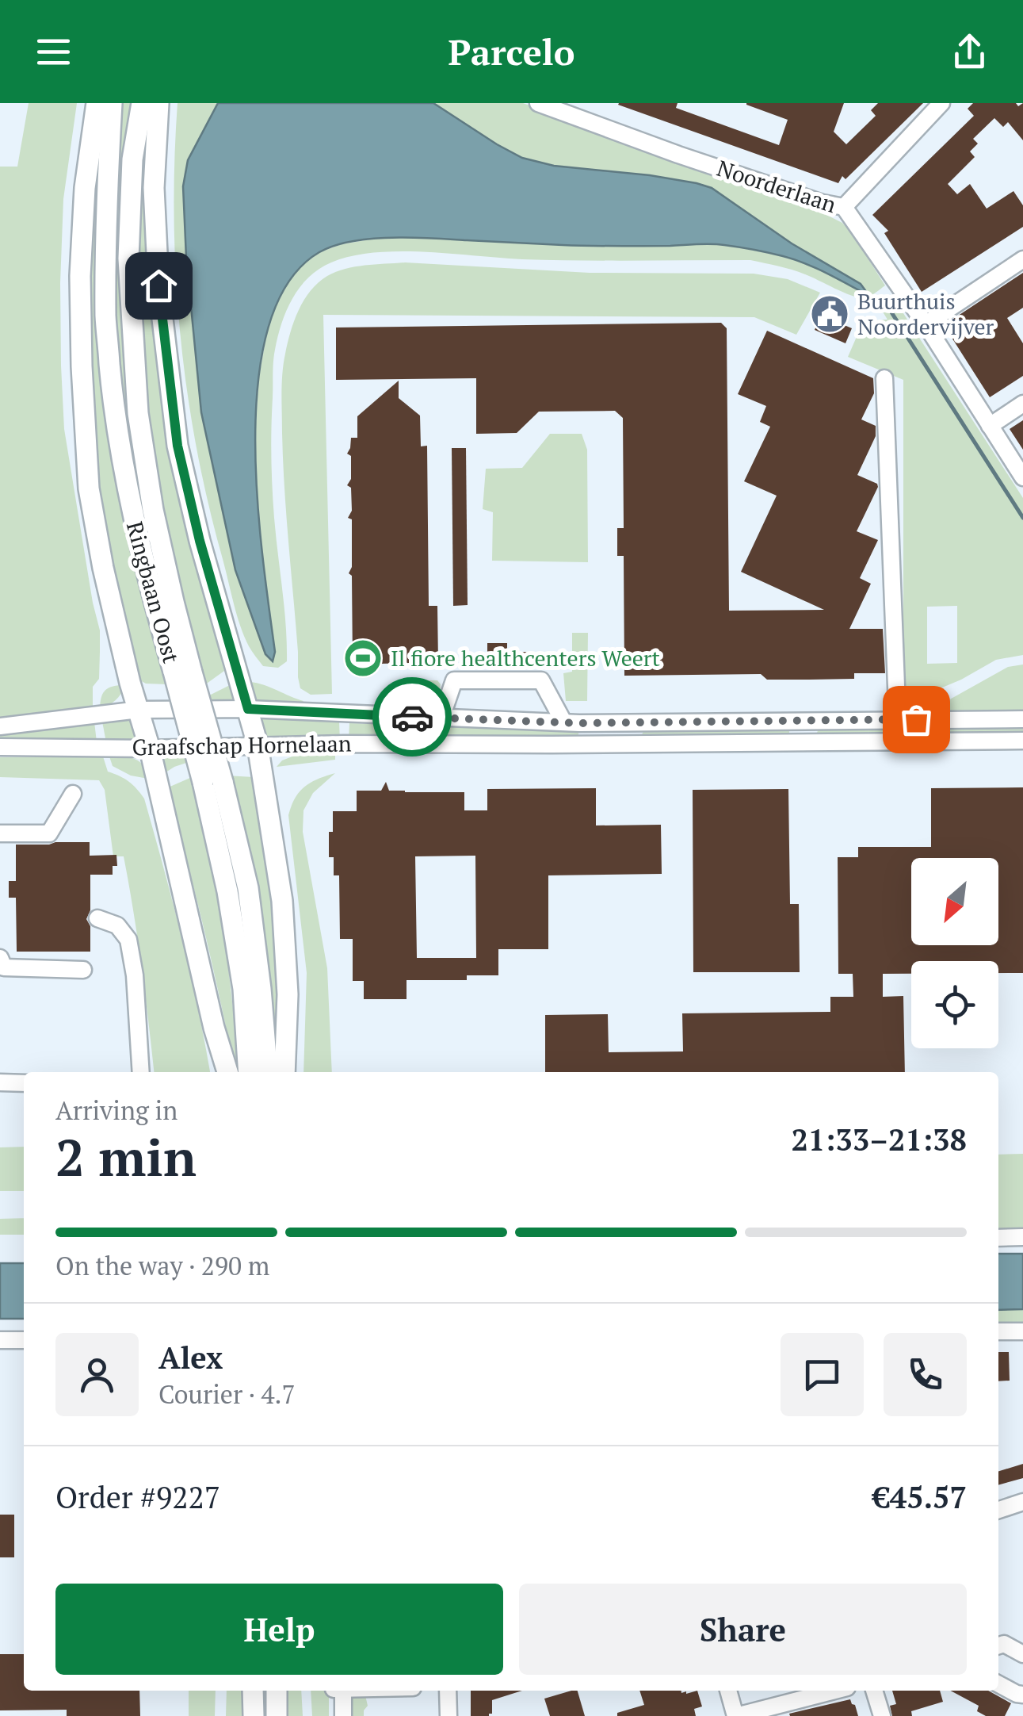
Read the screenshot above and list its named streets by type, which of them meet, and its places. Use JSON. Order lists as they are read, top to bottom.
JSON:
{
  "streets": {
    "main road": ["Ringbaan Oost"],
    "street": ["Noorderlaan", "Graafschap Hornelaan"]
  },
  "places": {
    "public building": ["Buurthuis Noordervijver"],
    "sports": ["Il fiore healthcenters Weert"]
  },
  "north": "bottom left",
  "page": {
    "header": "Parcelo",
    "heading": ["2 min", "Arriving in", "21:33–21:38"],
    "panel": [
      "Alex",
      "Courier · 4.7",
      "Order #9227",
      "€45.57"
    ],
    "bar": "On the way · 290 m",
    "buttons": ["Help", "Share"]
  }
}
